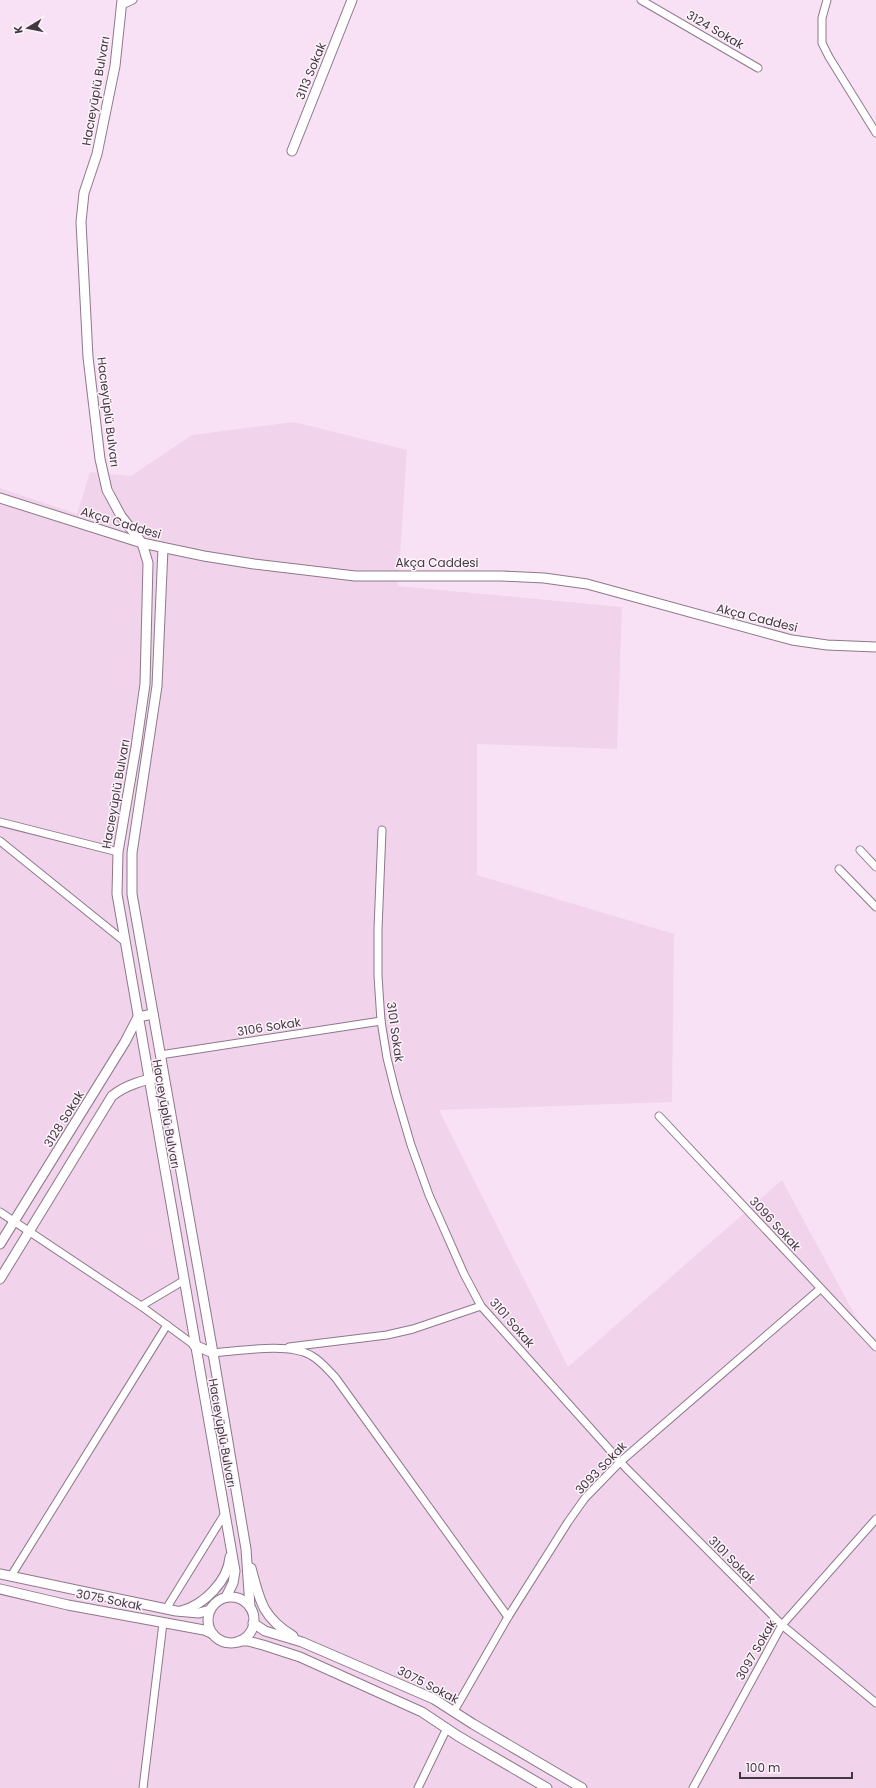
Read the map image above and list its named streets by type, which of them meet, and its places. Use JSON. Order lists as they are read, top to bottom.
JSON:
{
  "streets": {
    "street": [
      "3124 Sokak",
      "3113 Sokak",
      "Hacıeyüplü Bulvarı",
      "Akça Caddesi",
      "3106 Sokak",
      "3101 Sokak",
      "3128 Sokak",
      "3096 Sokak",
      "3093 Sokak",
      "3075 Sokak",
      "3097 Sokak"
    ]
  },
  "crossings": [
    ["Hacıeyüplü Bulvarı", "Akça Caddesi"],
    ["Hacıeyüplü Bulvarı", "3106 Sokak"],
    ["Hacıeyüplü Bulvarı", "3128 Sokak"],
    ["Hacıeyüplü Bulvarı", "3075 Sokak"],
    ["3106 Sokak", "3101 Sokak"],
    ["3101 Sokak", "3093 Sokak"],
    ["3101 Sokak", "3097 Sokak"],
    ["3096 Sokak", "3093 Sokak"],
    ["3093 Sokak", "3075 Sokak"]
  ],
  "scale_bar": "100 m",
  "north": "left"
}
